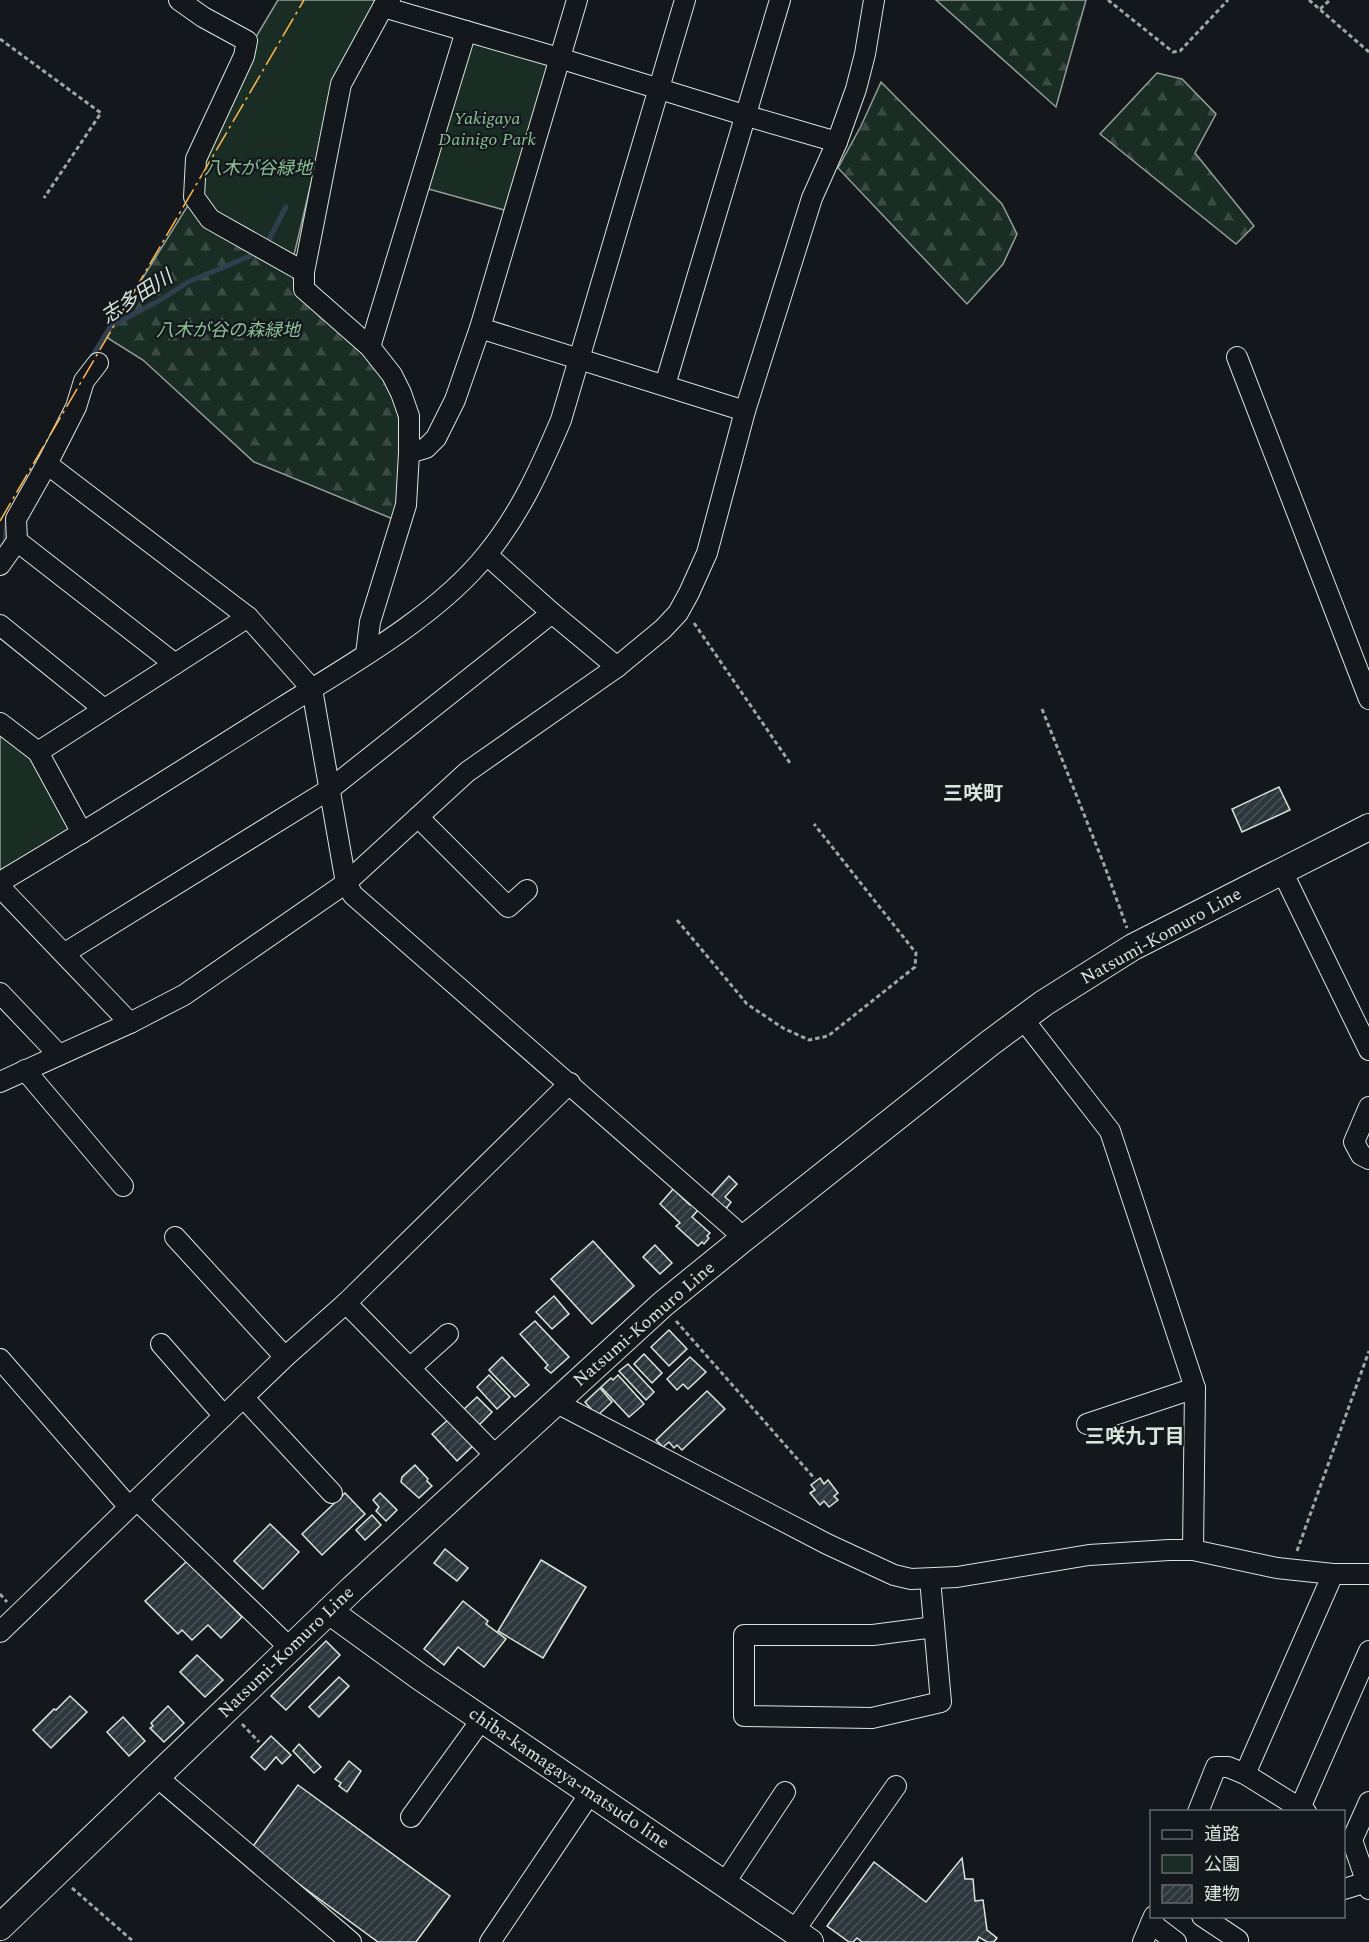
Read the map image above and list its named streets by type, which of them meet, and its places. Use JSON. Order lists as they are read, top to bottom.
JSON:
{
  "streets": {
    "main road": ["Natsumi-Komuro Line", "chiba-kamagaya-matsudo line"]
  },
  "crossings": [
    ["Natsumi-Komuro Line", "chiba-kamagaya-matsudo line"]
  ],
  "districts": ["三咲町", "三咲九丁目"],
  "water": ["志多田川"],
  "parks": ["Yakigaya Dainigo Park", "八木が谷緑地", "八木が谷の森緑地"],
  "legend": ["道路", "公園", "建物"]
}
